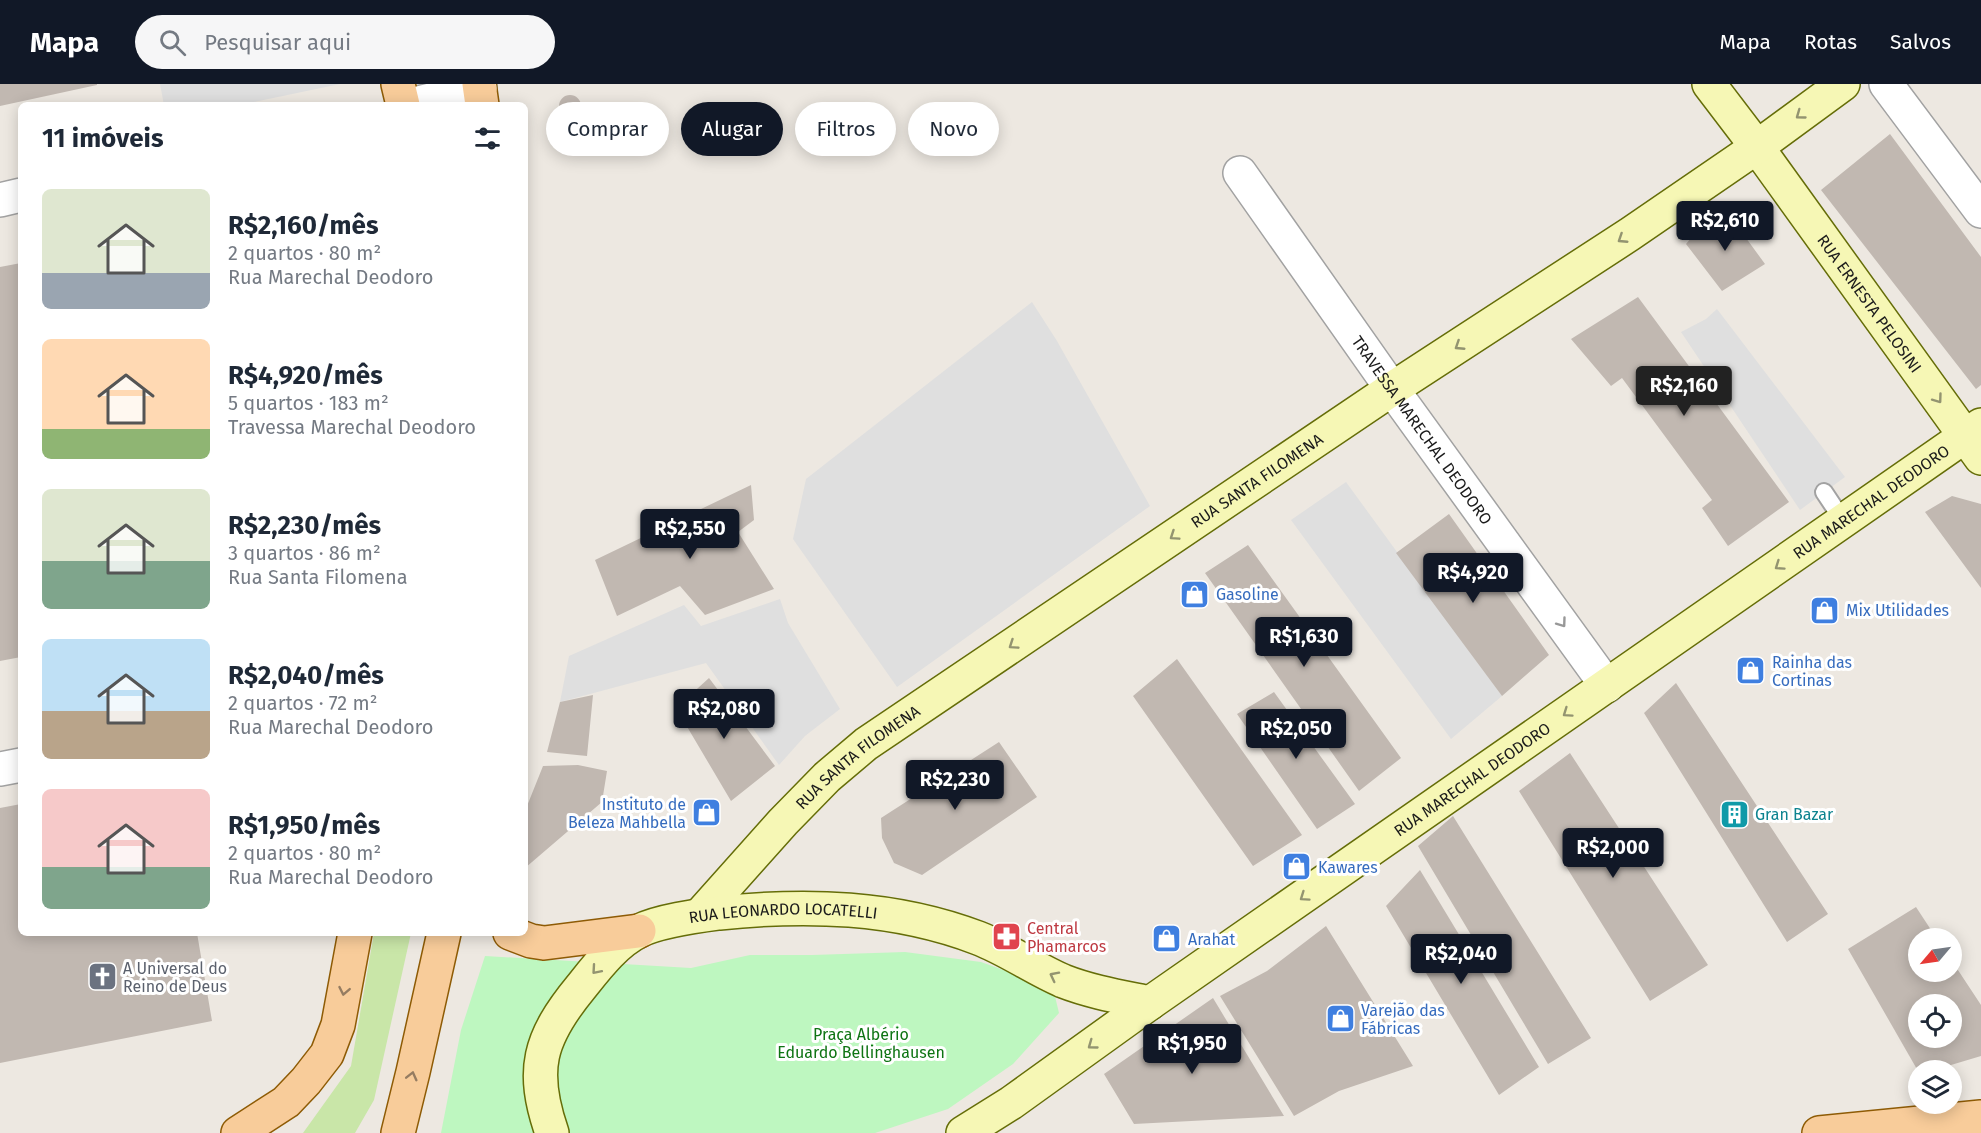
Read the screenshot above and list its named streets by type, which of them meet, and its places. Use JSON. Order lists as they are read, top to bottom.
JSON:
{
  "streets": {
    "street": [
      "RUA ERNESTA PELOSINI",
      "TRAVESSA MARECHAL DEODORO",
      "RUA SANTA FILOMENA",
      "RUA MARECHAL DEODORO",
      "RUA LEONARDO LOCATELLI"
    ]
  },
  "crossings": [
    ["RUA ERNESTA PELOSINI", "RUA SANTA FILOMENA"],
    ["RUA ERNESTA PELOSINI", "RUA MARECHAL DEODORO"],
    ["TRAVESSA MARECHAL DEODORO", "RUA SANTA FILOMENA"],
    ["TRAVESSA MARECHAL DEODORO", "RUA MARECHAL DEODORO"],
    ["RUA SANTA FILOMENA", "RUA LEONARDO LOCATELLI"],
    ["RUA MARECHAL DEODORO", "RUA LEONARDO LOCATELLI"]
  ],
  "one_way": ["TRAVESSA MARECHAL DEODORO", "RUA SANTA FILOMENA", "RUA MARECHAL DEODORO"],
  "parks": ["Praça Albério Eduardo Bellinghausen"],
  "places": {
    "shop": [
      "Gasoline",
      "Mix Utilidades",
      "Rainha das Cortinas",
      "Instituto de Beleza Mahbella",
      "Kawares",
      "Arahat",
      "Varejão das Fábricas"
    ],
    "building": ["Gran Bazar"],
    "pharmacy": ["Central Phamarcos"],
    "church": ["A Universal do Reino de Deus"]
  },
  "north": "bottom left",
  "page": {
    "header": "Mapa",
    "search": "Pesquisar aqui",
    "nav": ["Mapa", "Rotas", "Salvos"],
    "chip": [
      "Comprar",
      "Alugar",
      "Filtros",
      "Novo"
    ],
    "heading": "11 imóveis",
    "list": [
      {
        "name": "R$2,160/mês",
        "note": "2 quartos · 80 m² · Rua Marechal Deodoro"
      },
      {
        "name": "R$4,920/mês",
        "note": "5 quartos · 183 m² · Travessa Marechal Deodoro"
      },
      {
        "name": "R$2,230/mês",
        "note": "3 quartos · 86 m² · Rua Santa Filomena"
      },
      {
        "name": "R$2,040/mês",
        "note": "2 quartos · 72 m² · Rua Marechal Deodoro"
      },
      {
        "name": "R$1,950/mês",
        "note": "2 quartos · 80 m² · Rua Marechal Deodoro"
      }
    ],
    "price": [
      "R$2,610",
      "R$2,160",
      "R$2,550",
      "R$4,920",
      "R$1,630",
      "R$2,080",
      "R$2,050",
      "R$2,230",
      "R$2,000",
      "R$2,040",
      "R$1,950"
    ]
  }
}
